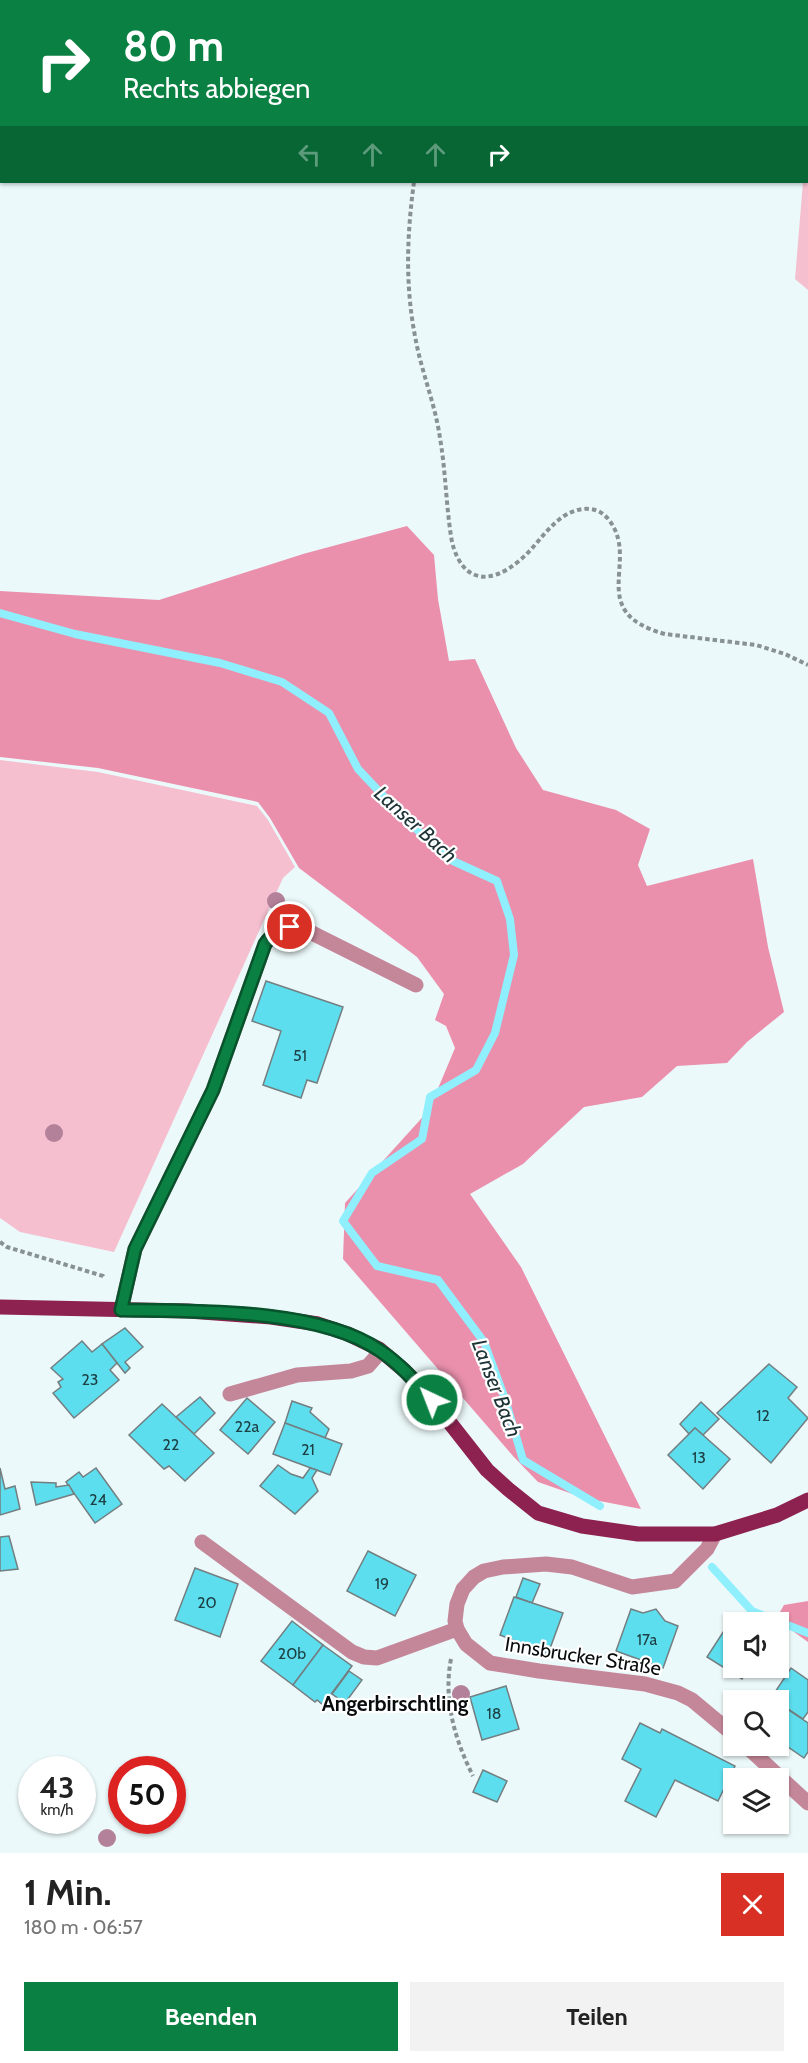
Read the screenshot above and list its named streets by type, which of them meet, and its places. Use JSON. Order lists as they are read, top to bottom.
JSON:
{
  "streets": {
    "street": ["Innsbrucker Straße"]
  },
  "districts": ["Angerbirschtling"],
  "water": ["Lanser Bach"],
  "house_numbers": [
    "51",
    "23",
    "12",
    "22a",
    "22",
    "21",
    "13",
    "24",
    "19",
    "20",
    "17a",
    "20b",
    "18"
  ],
  "page": {
    "turn": ["80 m", "Rechts abbiegen"],
    "speed": "43 km/h",
    "limit": "50",
    "heading": ["1 Min.", "180 m · 06:57"],
    "buttons": ["Beenden", "Teilen"]
  }
}
